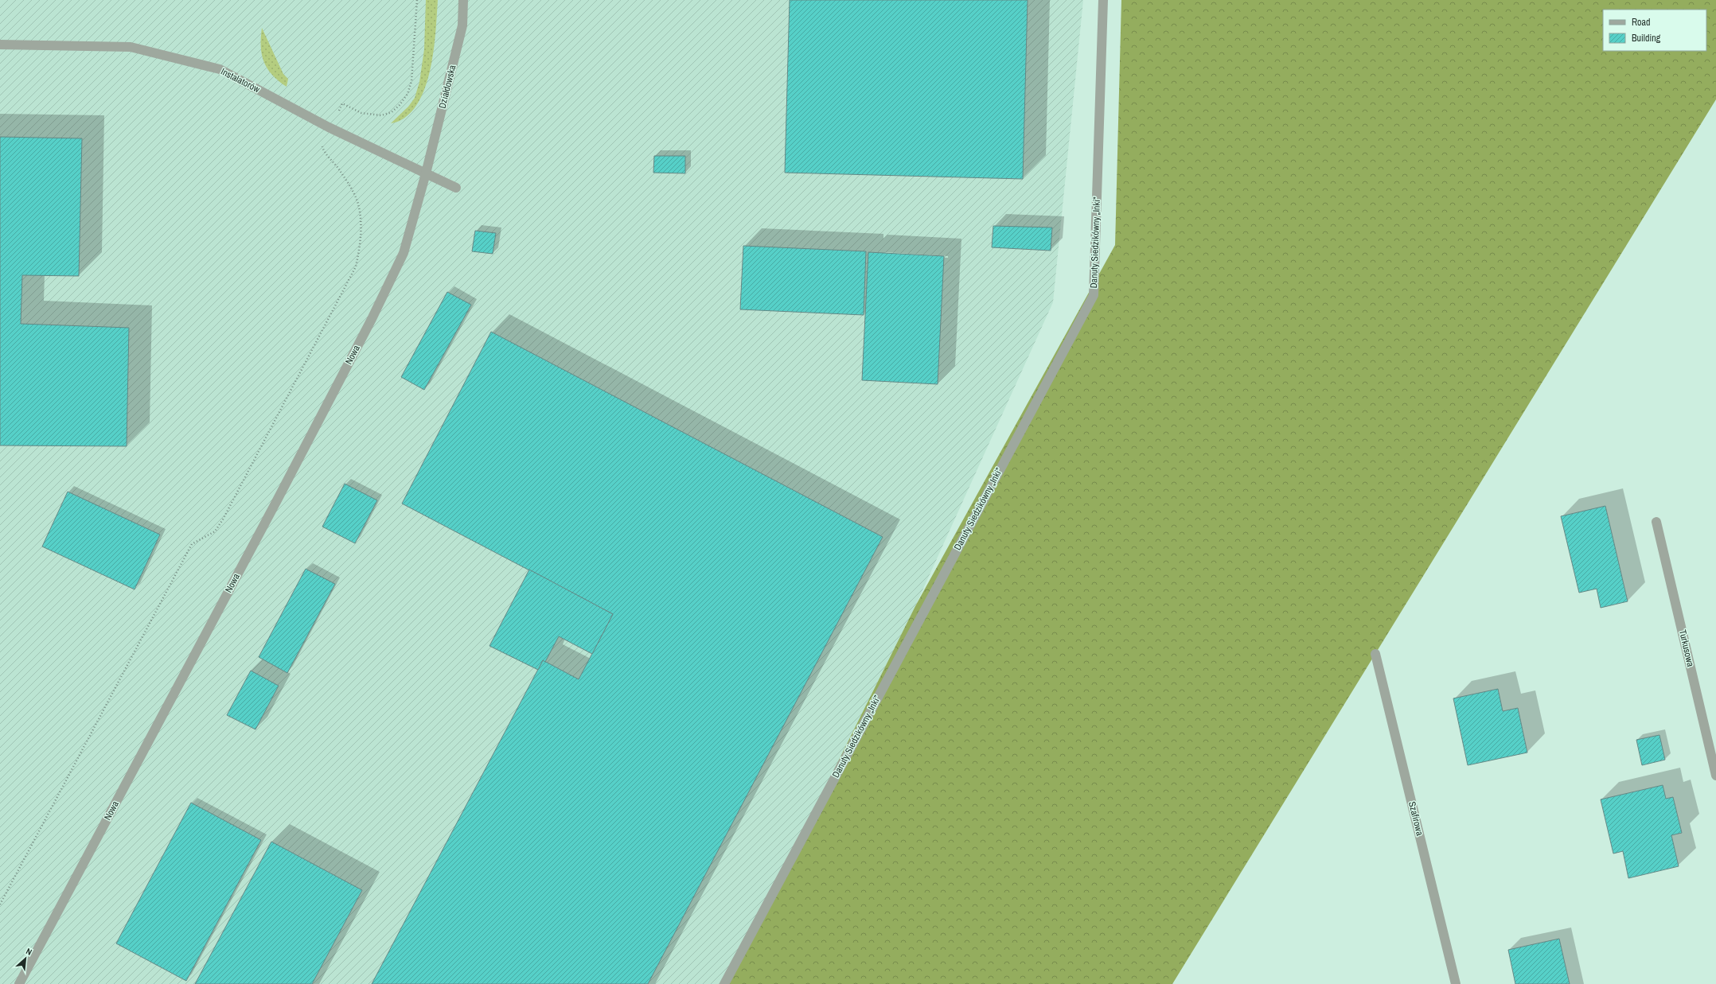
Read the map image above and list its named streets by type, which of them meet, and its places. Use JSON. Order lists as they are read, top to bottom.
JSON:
{
  "streets": {
    "street": [
      "Instalatorów",
      "Działdowska",
      "Danuty Siedzikówny „Inki”",
      "Nowa",
      "Turkusowa",
      "Szafirowa"
    ]
  },
  "crossings": [
    ["Instalatorów", "Działdowska"],
    ["Instalatorów", "Nowa"],
    ["Działdowska", "Nowa"]
  ],
  "legend": ["Road", "Building"],
  "north": "top right"
}
